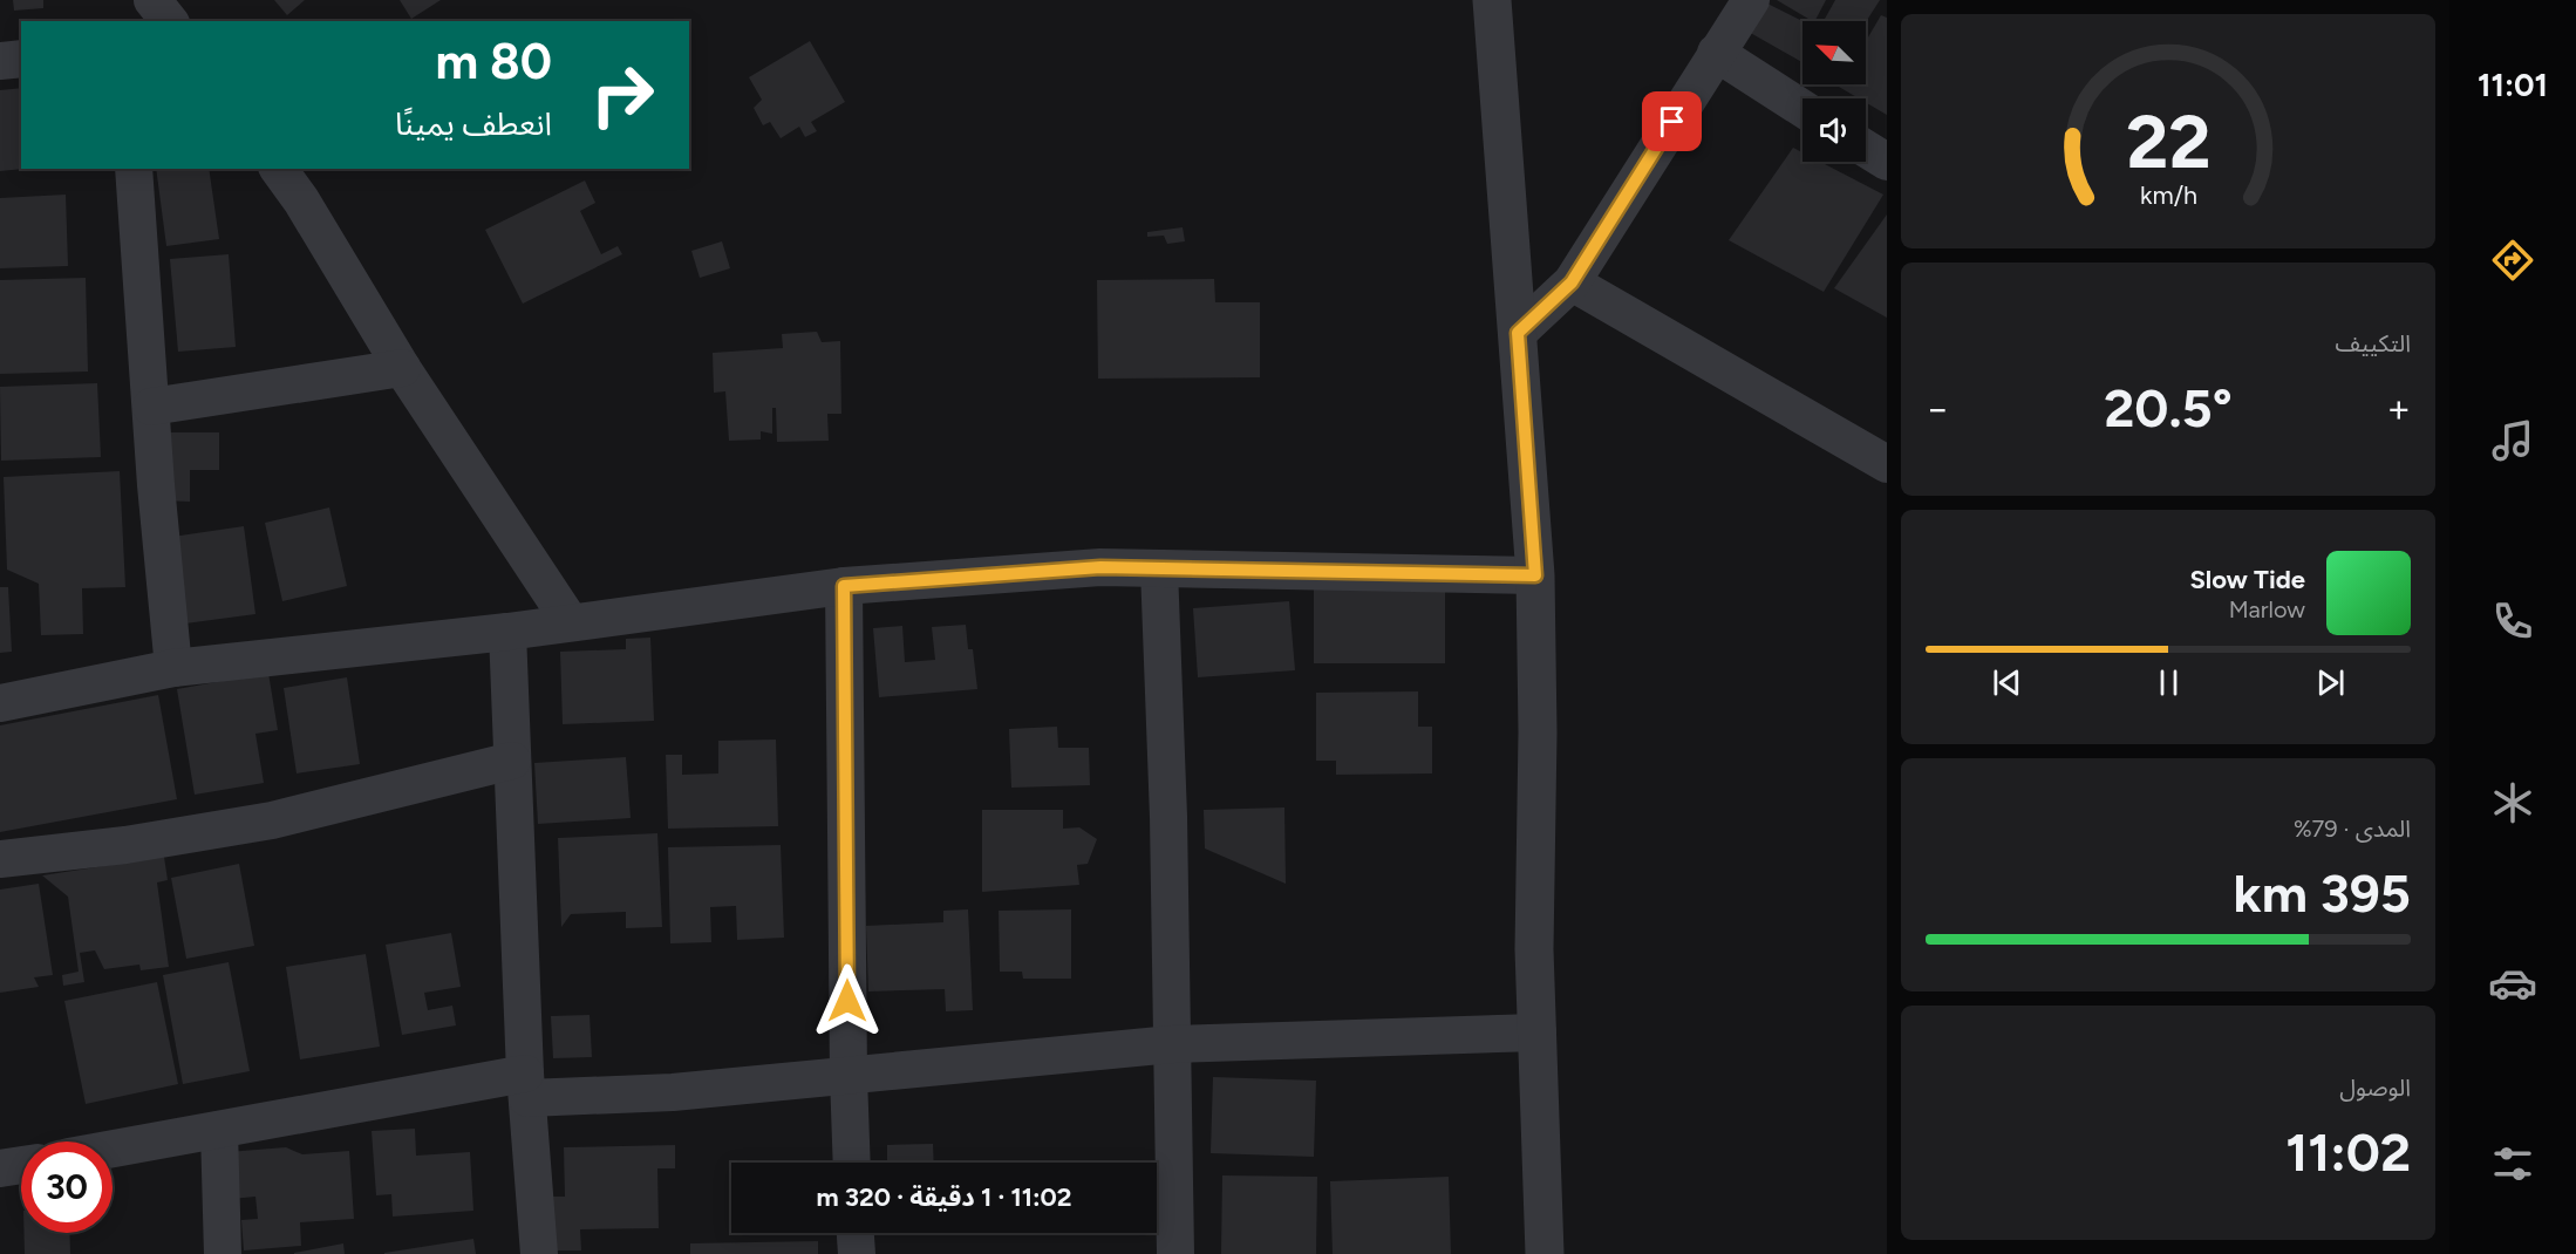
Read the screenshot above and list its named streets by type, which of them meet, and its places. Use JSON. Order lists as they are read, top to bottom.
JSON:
{
  "north": "top left",
  "page": {
    "tabs": "11:01",
    "turn": ["80 m", "انعطف يمينًا"],
    "tile": [
      "التكييف",
      ["المدى · 79%", "395 km"],
      ["الوصول", "11:02"]
    ],
    "heat": ["−", "20.5°", "+"],
    "song": ["Slow Tide", "Marlow"],
    "limit": "30",
    "trip": "11:02 · 1 دقيقة · 320 m",
    "gauge": ["22", "km/h"]
  }
}
